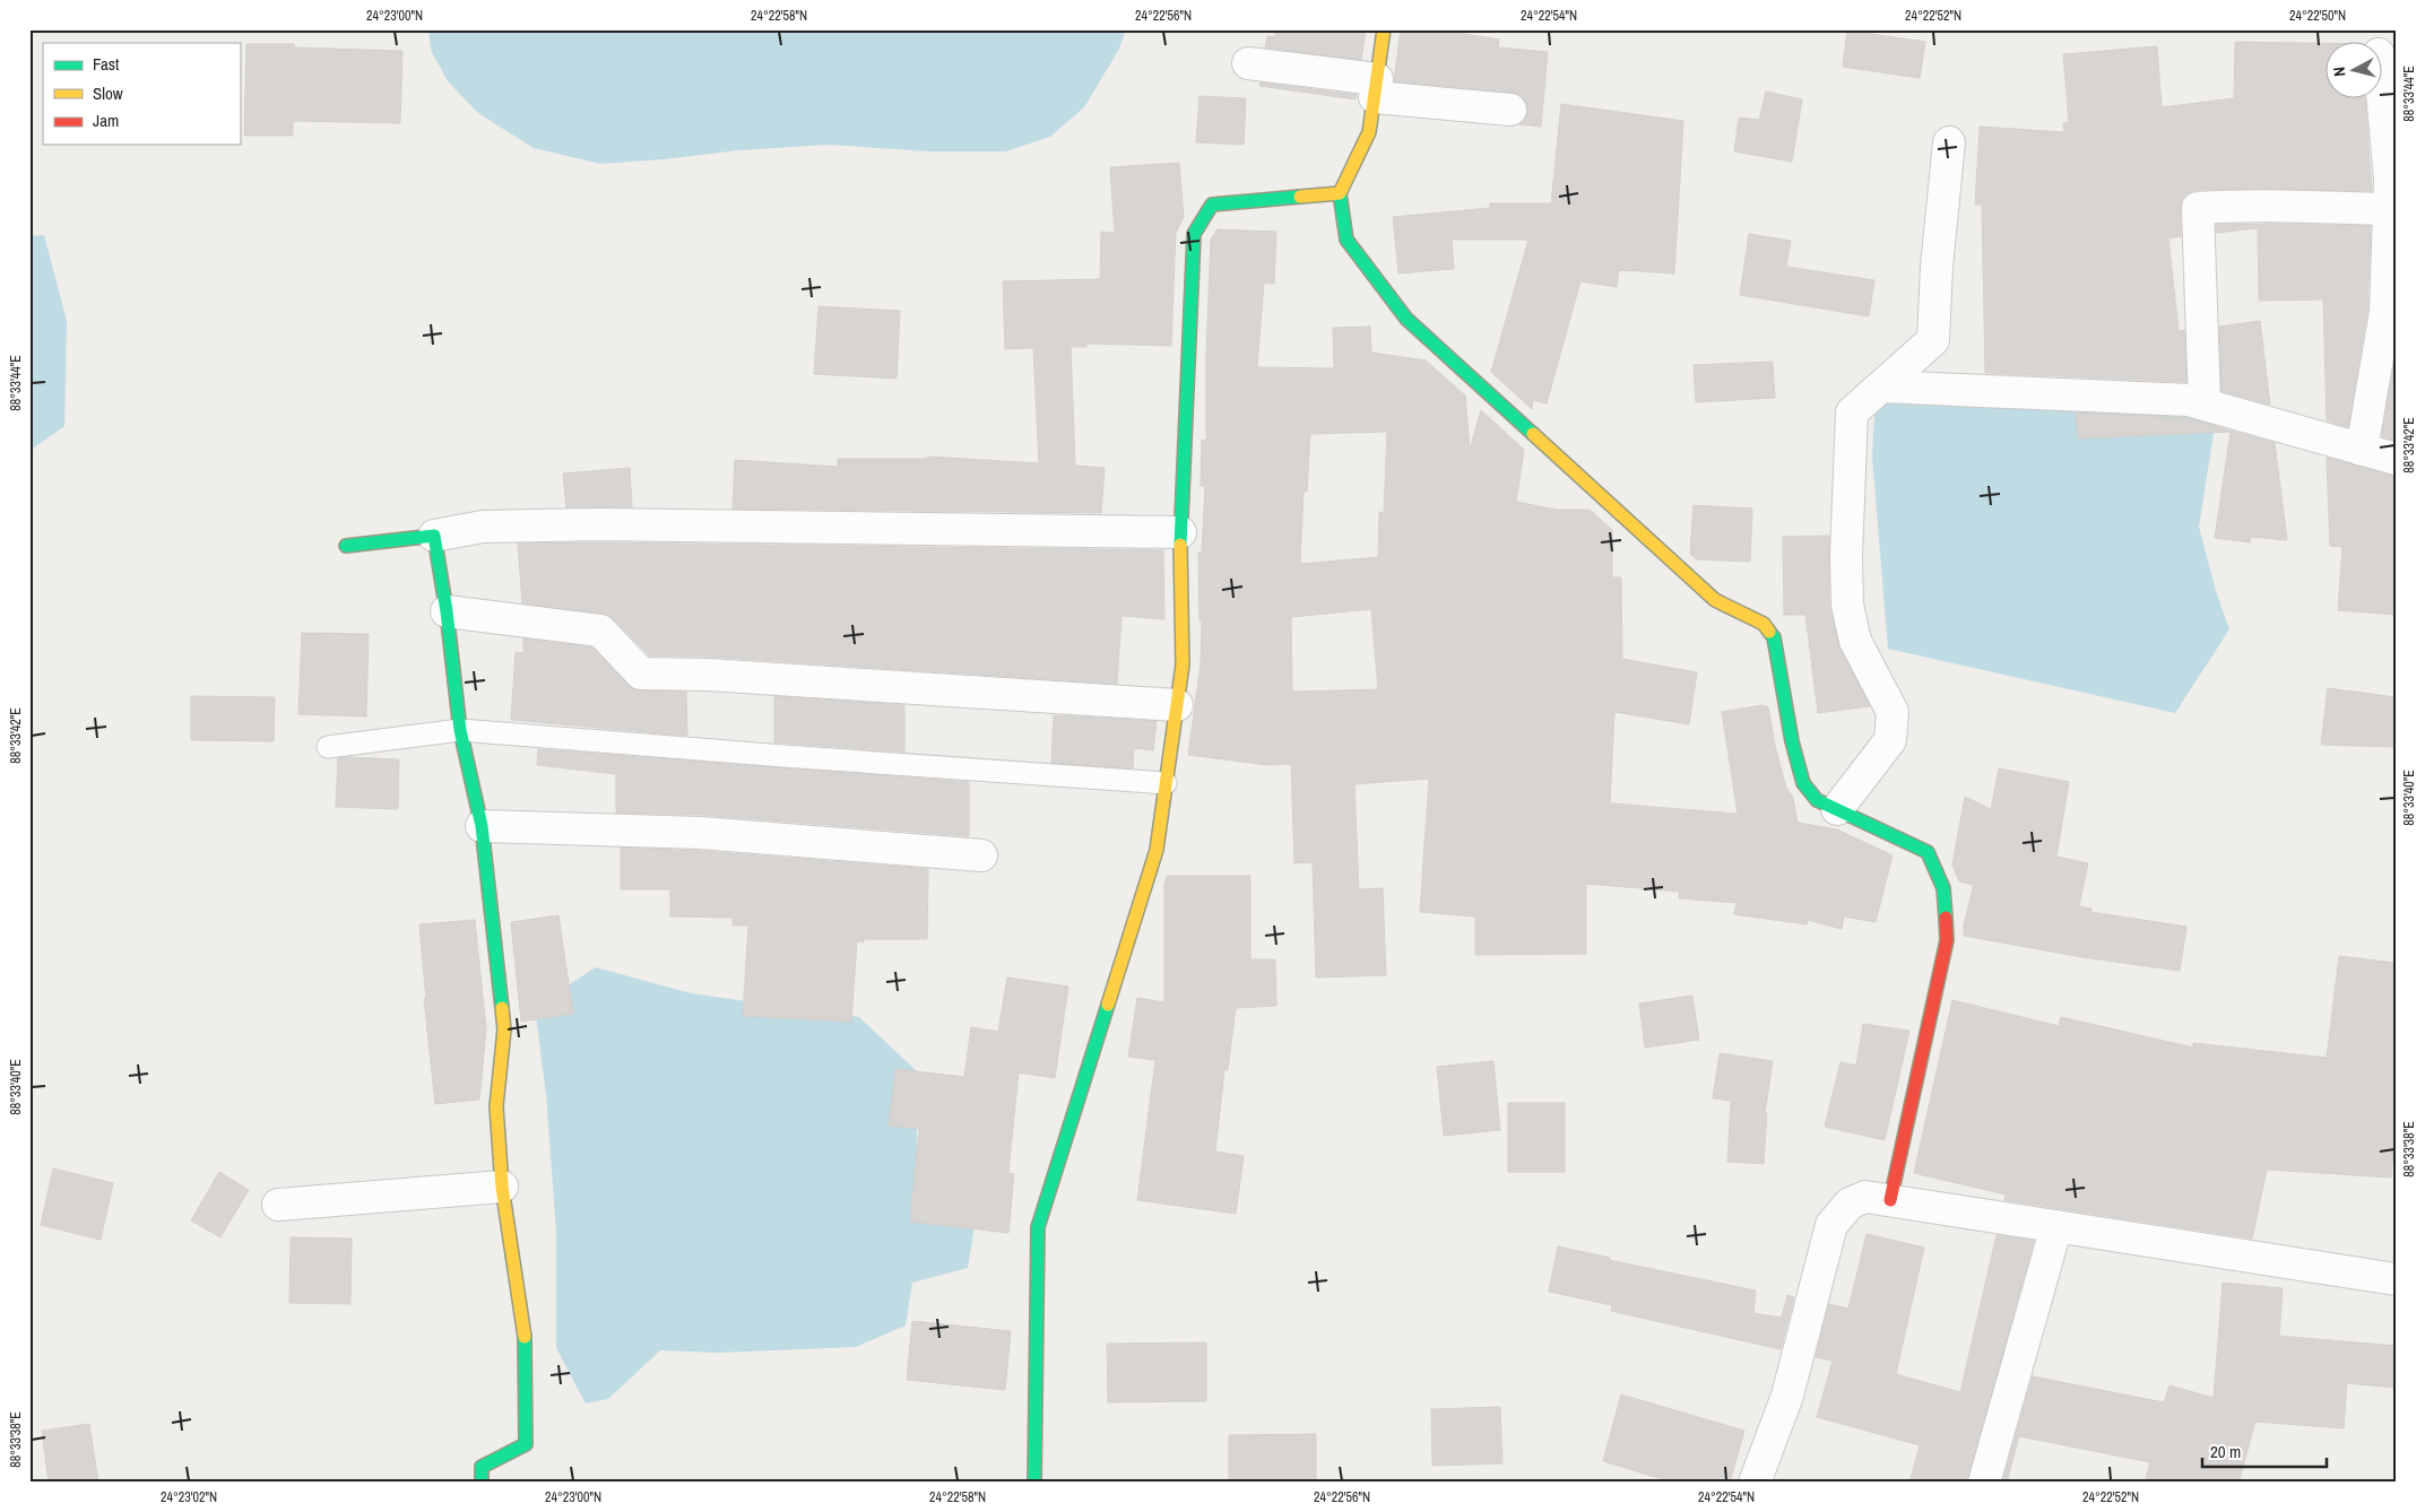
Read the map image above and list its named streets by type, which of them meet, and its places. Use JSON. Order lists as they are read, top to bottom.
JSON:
{
  "legend": ["Fast", "Slow", "Jam"],
  "scale_bar": "20 m",
  "north": "left",
  "coordinates": [
    "24°23'00\"N",
    "24°22'58\"N",
    "24°22'56\"N",
    "24°22'54\"N",
    "24°22'52\"N",
    "24°22'50\"N",
    "88°33'44\"E",
    "88°33'42\"E",
    "88°33'40\"E",
    "88°33'38\"E",
    "24°23'02\"N"
  ]
}
